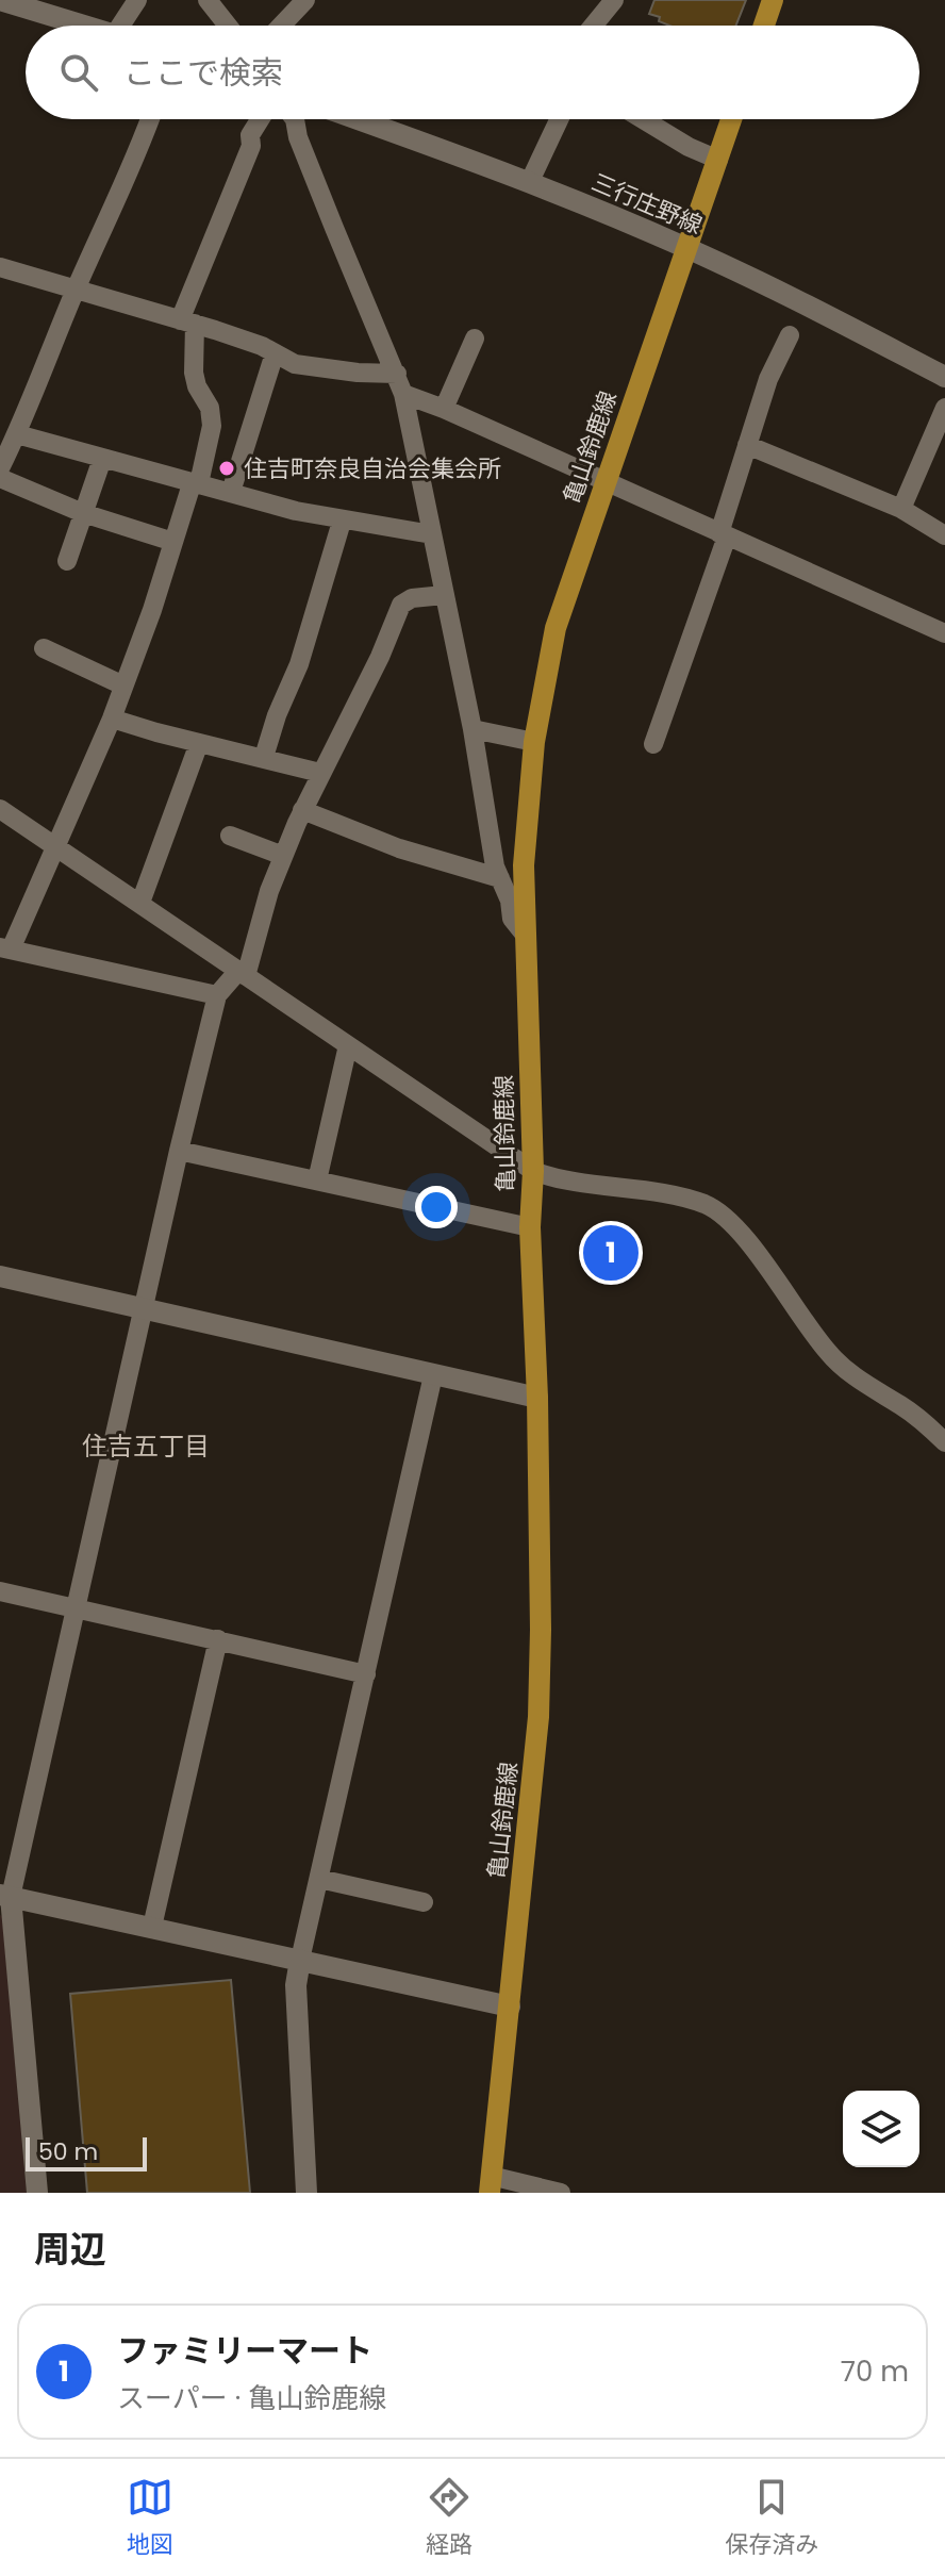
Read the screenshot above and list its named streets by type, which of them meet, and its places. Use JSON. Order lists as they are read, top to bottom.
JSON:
{
  "streets": {
    "main road": ["亀山鈴鹿線"],
    "street": ["三行庄野線"]
  },
  "crossings": [
    ["三行庄野線", "亀山鈴鹿線"]
  ],
  "districts": ["住吉五丁目"],
  "places": ["住吉町奈良自治会集会所"],
  "scale_bar": "50 m",
  "page": {
    "search": "ここで検索",
    "pins": "1",
    "scale": "50 m",
    "heading": "周辺",
    "list": [
      {
        "mark": "1",
        "name": "ファミリーマート",
        "note": "スーパー · 亀山鈴鹿線",
        "value": "70 m"
      }
    ],
    "nav": ["地図", "経路", "保存済み"]
  }
}
